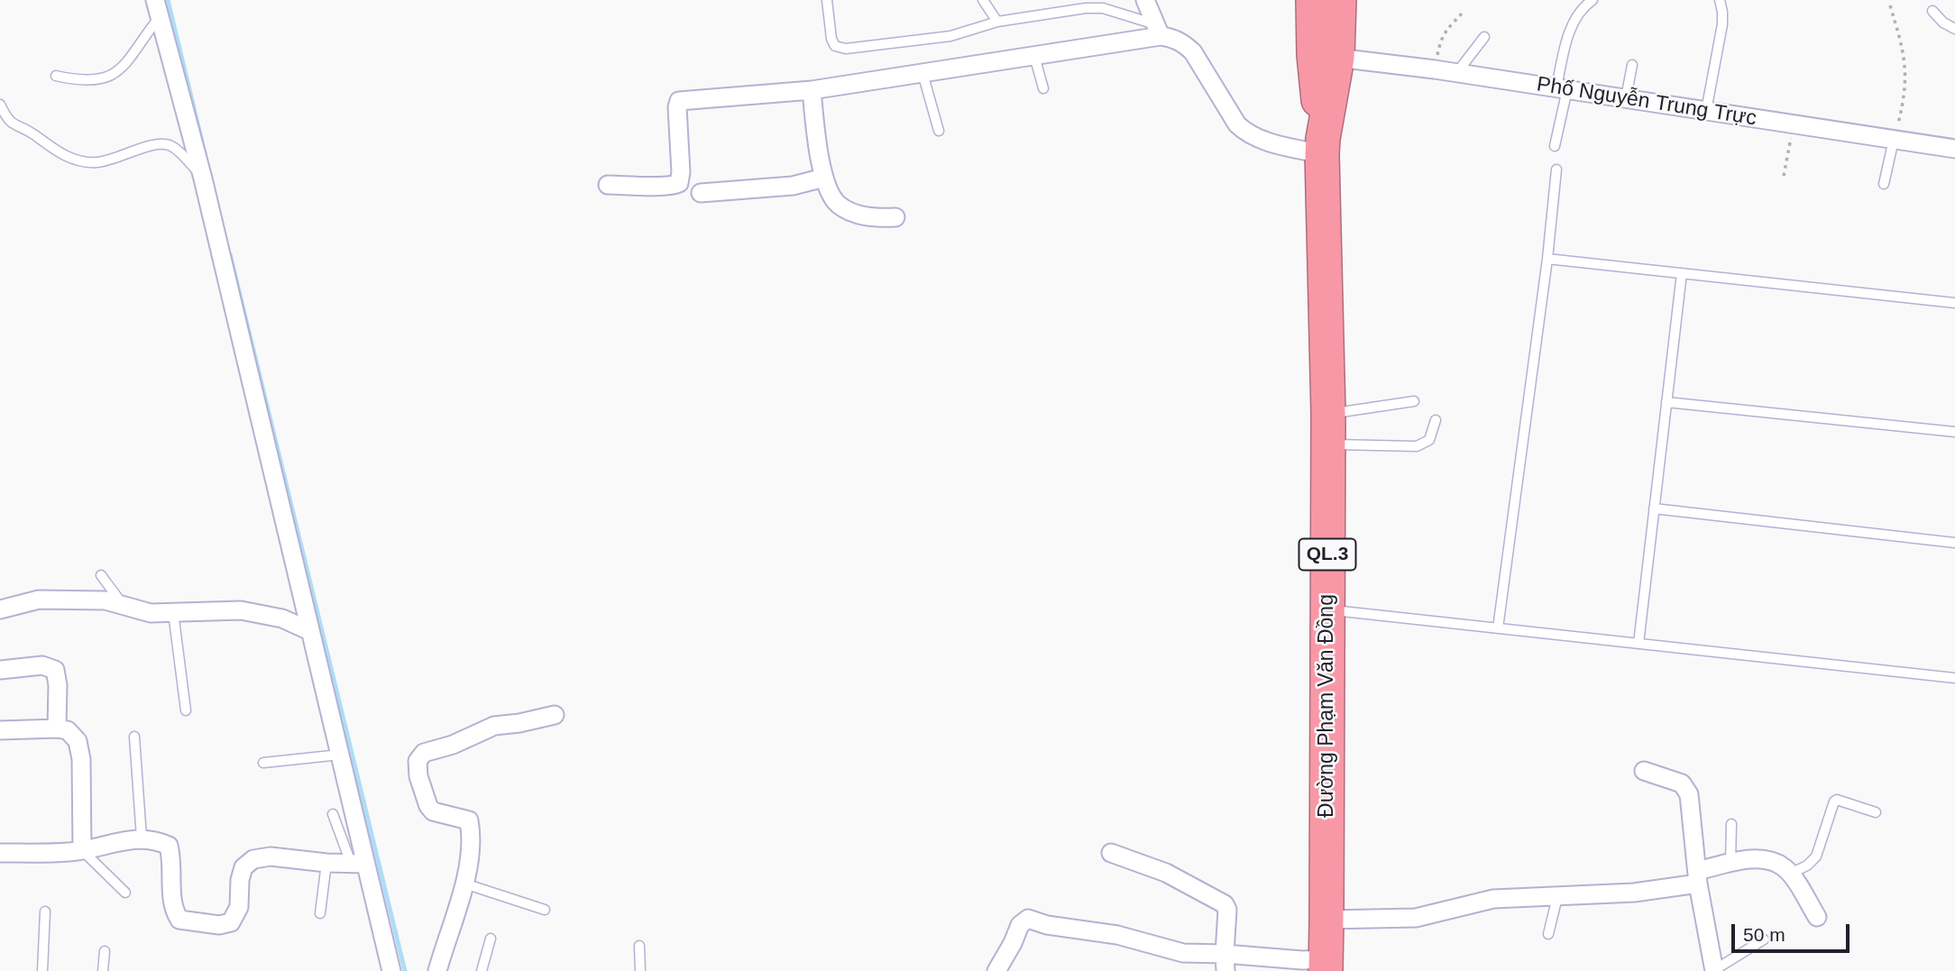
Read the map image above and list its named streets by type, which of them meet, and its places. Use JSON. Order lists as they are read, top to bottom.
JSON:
{
  "streets": {
    "highway": ["QL.3", "Đường Phạm Văn Đồng"],
    "street": ["Phố Nguyễn Trung Trực"]
  },
  "crossings": [
    ["Phố Nguyễn Trung Trực", "Đường Phạm Văn Đồng"]
  ],
  "scale_bar": "50 m"
}
